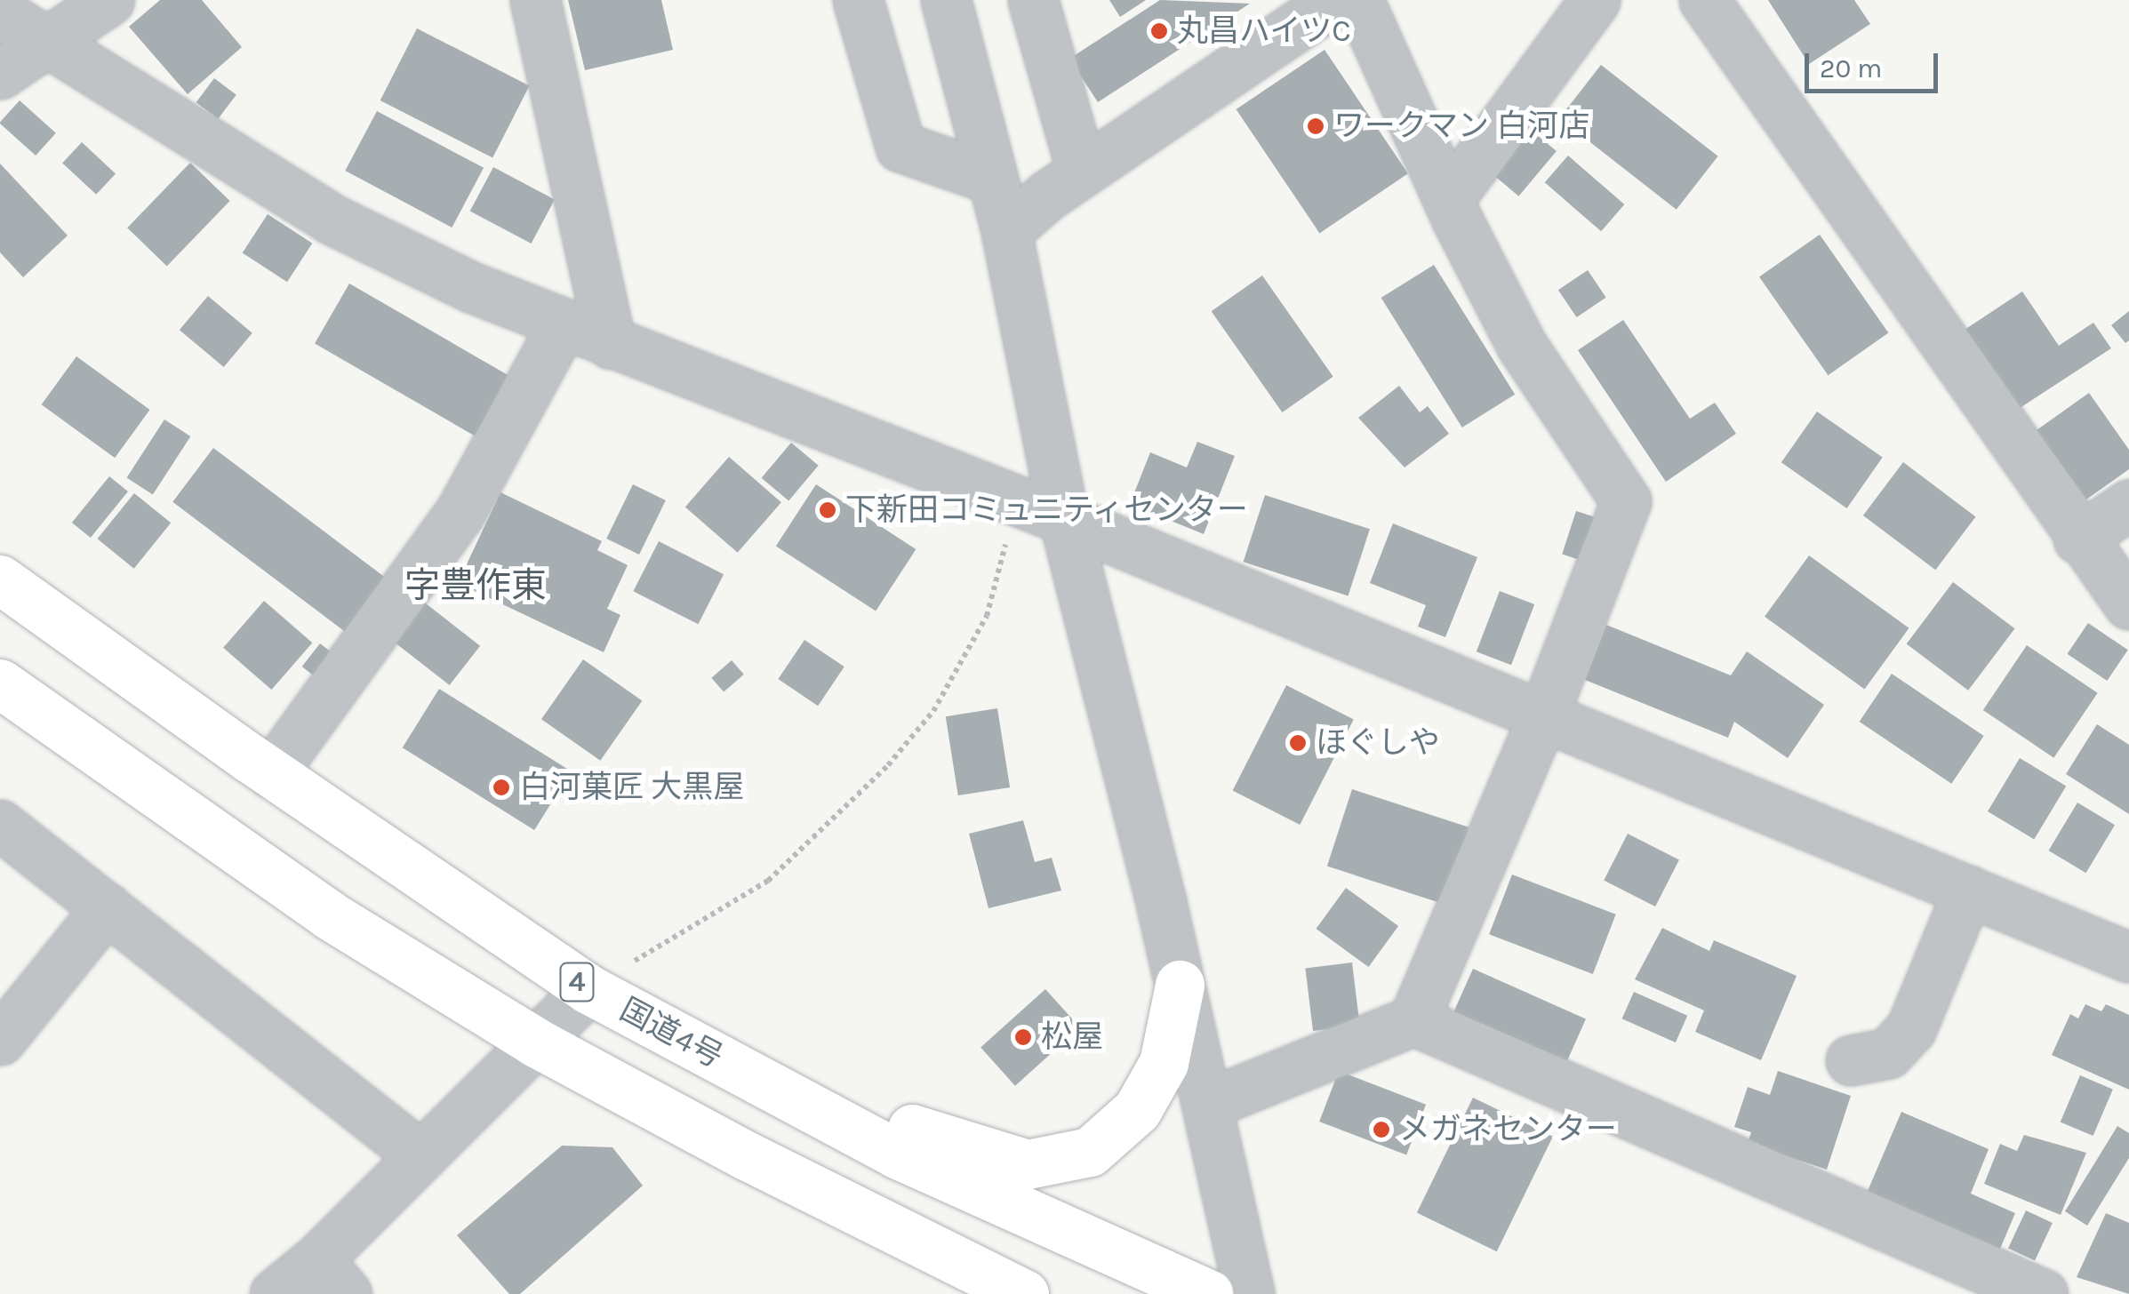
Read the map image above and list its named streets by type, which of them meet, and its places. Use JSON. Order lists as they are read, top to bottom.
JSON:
{
  "streets": {
    "highway": ["4", "国道4号"]
  },
  "districts": ["字豊作東"],
  "places": [
    "丸昌ハイツC",
    "ワークマン 白河店",
    "下新田コミュニティセンター",
    "ほぐしや",
    "白河菓匠 大黒屋",
    "松屋",
    "メガネセンター"
  ],
  "scale_bar": "20 m"
}
